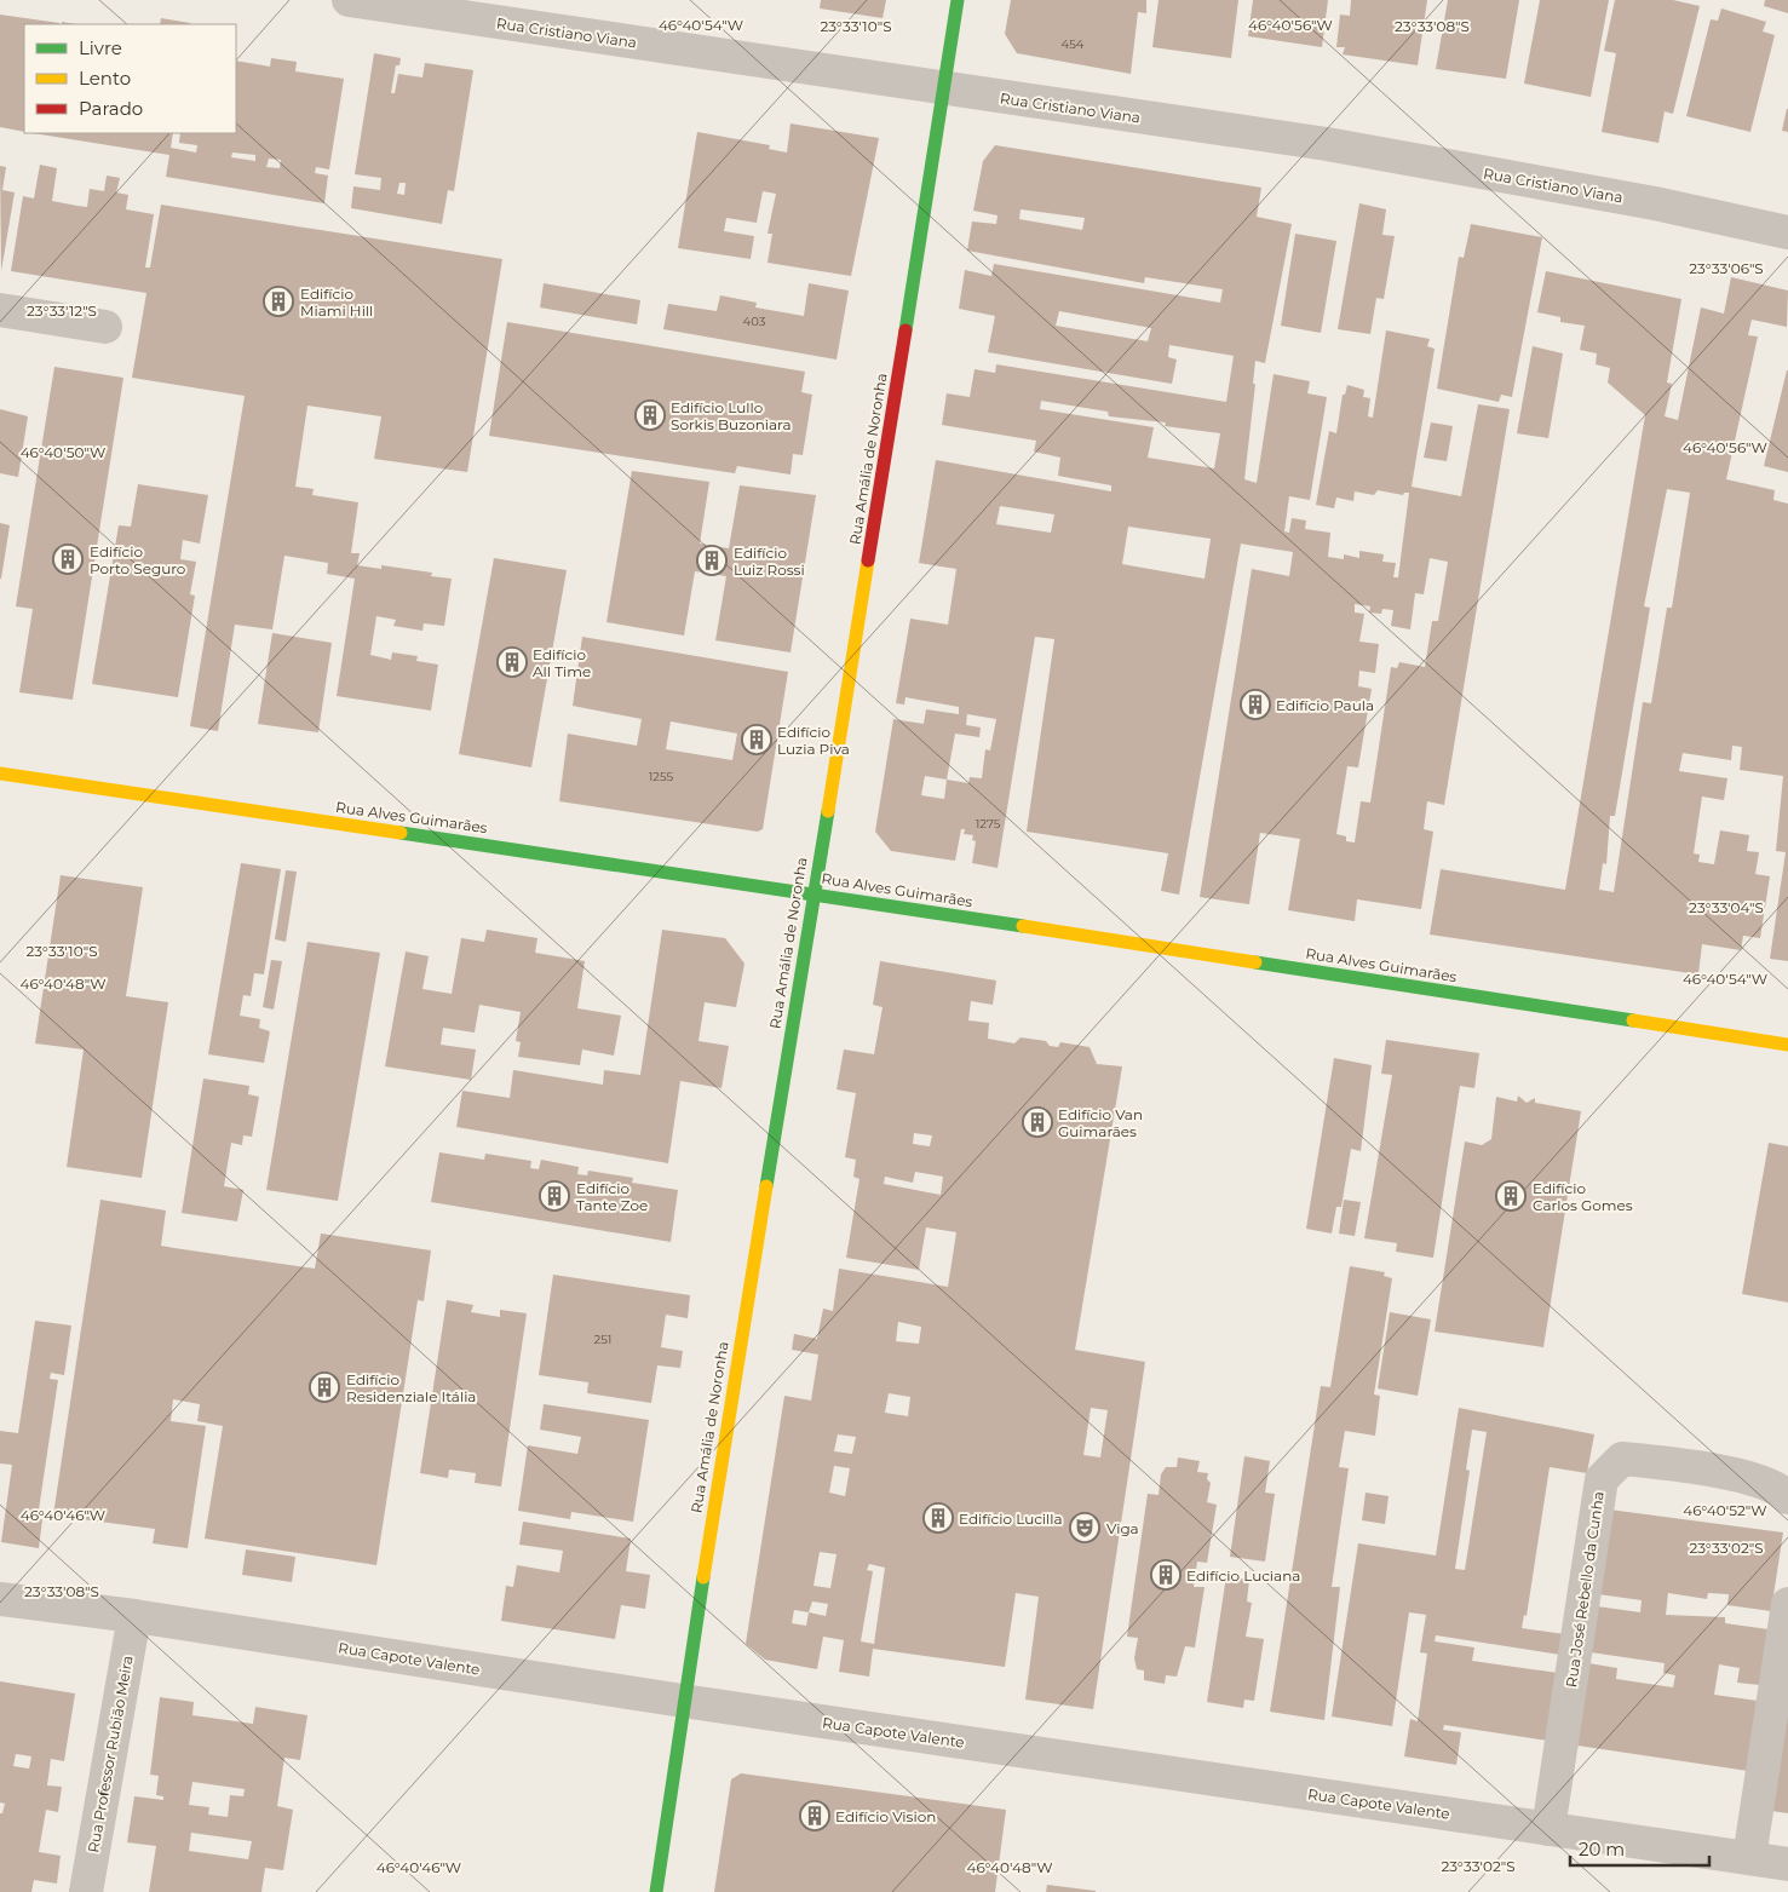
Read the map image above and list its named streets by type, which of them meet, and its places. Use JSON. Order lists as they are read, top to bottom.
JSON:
{
  "streets": {
    "street": [
      "Rua Cristiano Viana",
      "Rua Amália de Noronha",
      "Rua Alves Guimarães",
      "Rua José Rebello da Cunha",
      "Rua Capote Valente",
      "Rua Professor Rubião Meira"
    ]
  },
  "crossings": [
    ["Rua Cristiano Viana", "Rua Amália de Noronha"],
    ["Rua Amália de Noronha", "Rua Alves Guimarães"],
    ["Rua Amália de Noronha", "Rua Capote Valente"],
    ["Rua José Rebello da Cunha", "Rua Capote Valente"],
    ["Rua Capote Valente", "Rua Professor Rubião Meira"]
  ],
  "places": {
    "building": [
      "Edifício Miami Hill",
      "Edifício Lullo Sorkis Buzoniara",
      "Edifício Porto Seguro",
      "Edifício Luiz Rossi",
      "Edifício All Time",
      "Edifício Paula",
      "Edifício Luzia Piva",
      "Edifício Van Guimarães",
      "Edifício Tante Zoe",
      "Edifício Carlos Gomes",
      "Edifício Residenziale Itália",
      "Edifício Lucilla",
      "Edifício Luciana",
      "Edifício Vision"
    ],
    "theatre": ["Viga"]
  },
  "house_numbers": [
    "454",
    "403",
    "1255",
    "1275",
    "251"
  ],
  "legend": ["Livre", "Lento", "Parado"],
  "scale_bar": "20 m",
  "coordinates": [
    "46°40'54\"W",
    "46°40'56\"W",
    "23°33'10\"S",
    "23°33'08\"S",
    "23°33'06\"S",
    "23°33'12\"S",
    "46°40'50\"W",
    "23°33'04\"S",
    "46°40'48\"W",
    "46°40'52\"W",
    "46°40'46\"W",
    "23°33'02\"S"
  ]
}
